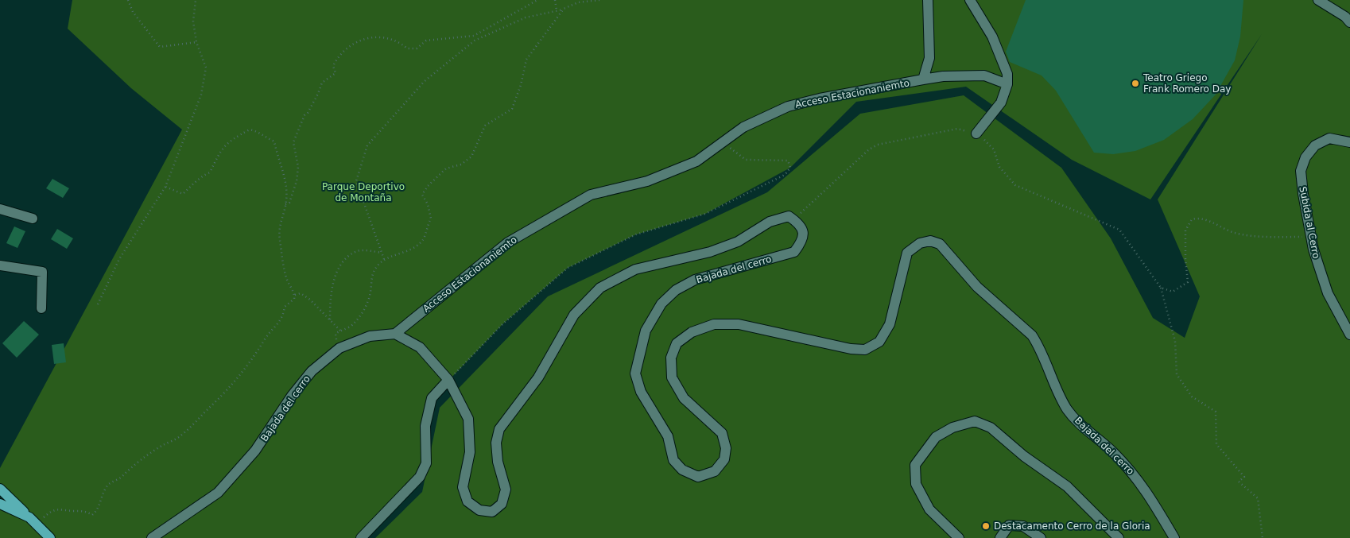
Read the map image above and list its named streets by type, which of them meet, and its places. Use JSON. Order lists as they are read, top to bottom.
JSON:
{
  "streets": {
    "street": ["Acceso Estacionaniemto", "Subida al Cerro", "Bajada del cerro"]
  },
  "crossings": [
    ["Acceso Estacionaniemto", "Bajada del cerro"]
  ],
  "parks": ["Parque Deportivo de Montaña"],
  "places": ["Teatro Griego Frank Romero Day", "Destacamento Cerro de la Gloria"]
}
